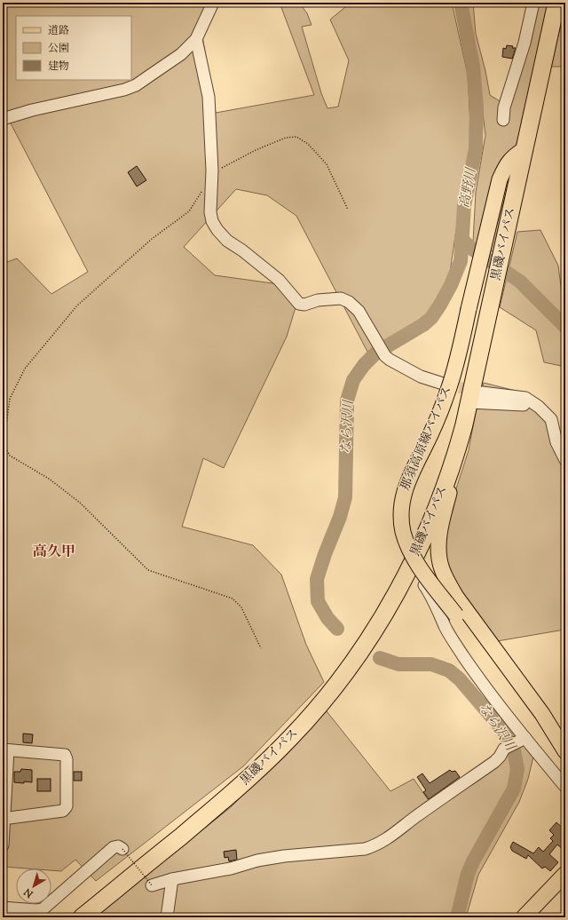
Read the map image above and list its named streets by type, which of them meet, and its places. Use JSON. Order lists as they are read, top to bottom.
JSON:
{
  "streets": {
    "highway": ["黒磯バイパス"],
    "main road": ["那須高原線バイパス"]
  },
  "crossings": [
    ["黒磯バイパス", "那須高原線バイパス"]
  ],
  "districts": ["高久甲"],
  "water": ["高野川", "なら沢川"],
  "legend": ["道路", "公園", "建物"],
  "north": "bottom left"
}
